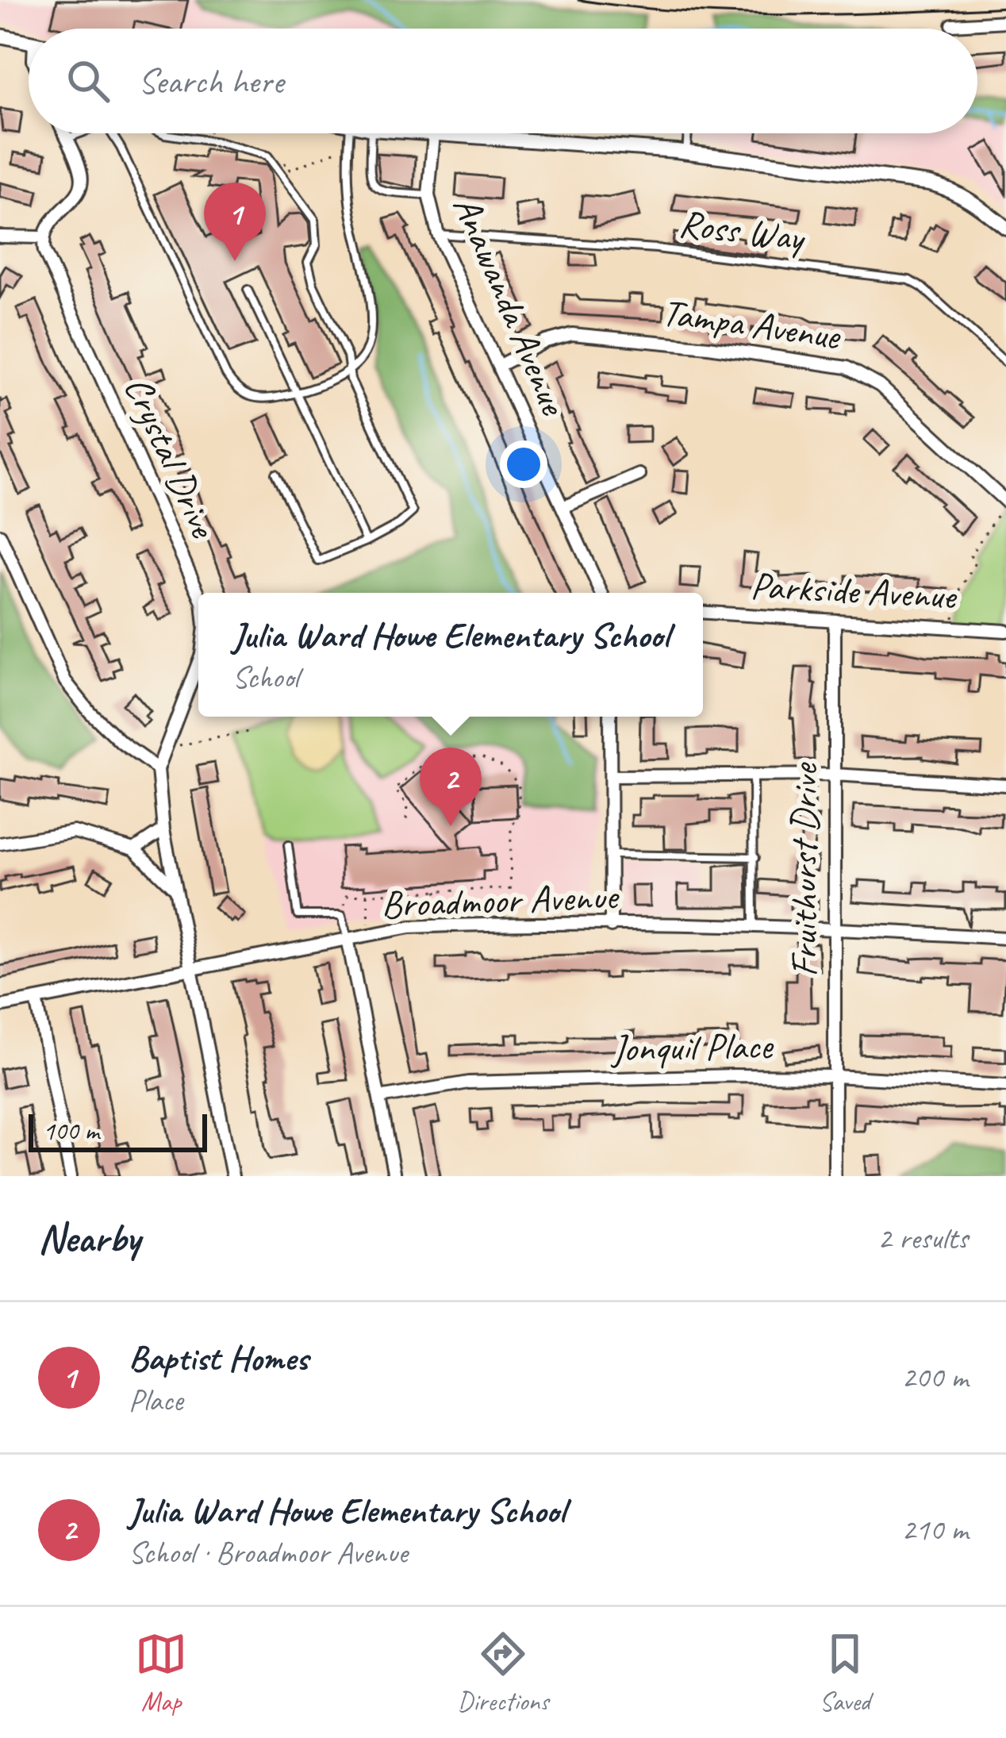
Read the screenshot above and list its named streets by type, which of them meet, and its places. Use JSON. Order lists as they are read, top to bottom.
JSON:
{
  "streets": {
    "street": [
      "Anawanda Avenue",
      "Tampa Avenue",
      "Crystal Drive",
      "Parkside Avenue",
      "Fruithurst Drive",
      "Broadmoor Avenue",
      "Jonquil Place"
    ],
    "lane": ["Ross Way"]
  },
  "crossings": [
    ["Ross Way", "Anawanda Avenue"],
    ["Anawanda Avenue", "Tampa Avenue"],
    ["Crystal Drive", "Broadmoor Avenue"],
    ["Parkside Avenue", "Fruithurst Drive"],
    ["Fruithurst Drive", "Broadmoor Avenue"],
    ["Fruithurst Drive", "Jonquil Place"]
  ],
  "scale_bar": "100 m",
  "page": {
    "search": "Search here",
    "pins": ["1", "2"],
    "popup": ["Julia Ward Howe Elementary School", "School"],
    "scale": "100 m",
    "heading": ["Nearby", "2 results"],
    "list": [
      {
        "mark": "1",
        "name": "Baptist Homes",
        "note": "Place",
        "value": "200 m"
      },
      {
        "mark": "2",
        "name": "Julia Ward Howe Elementary School",
        "note": "School · Broadmoor Avenue",
        "value": "210 m"
      }
    ],
    "nav": ["Map", "Directions", "Saved"]
  }
}
